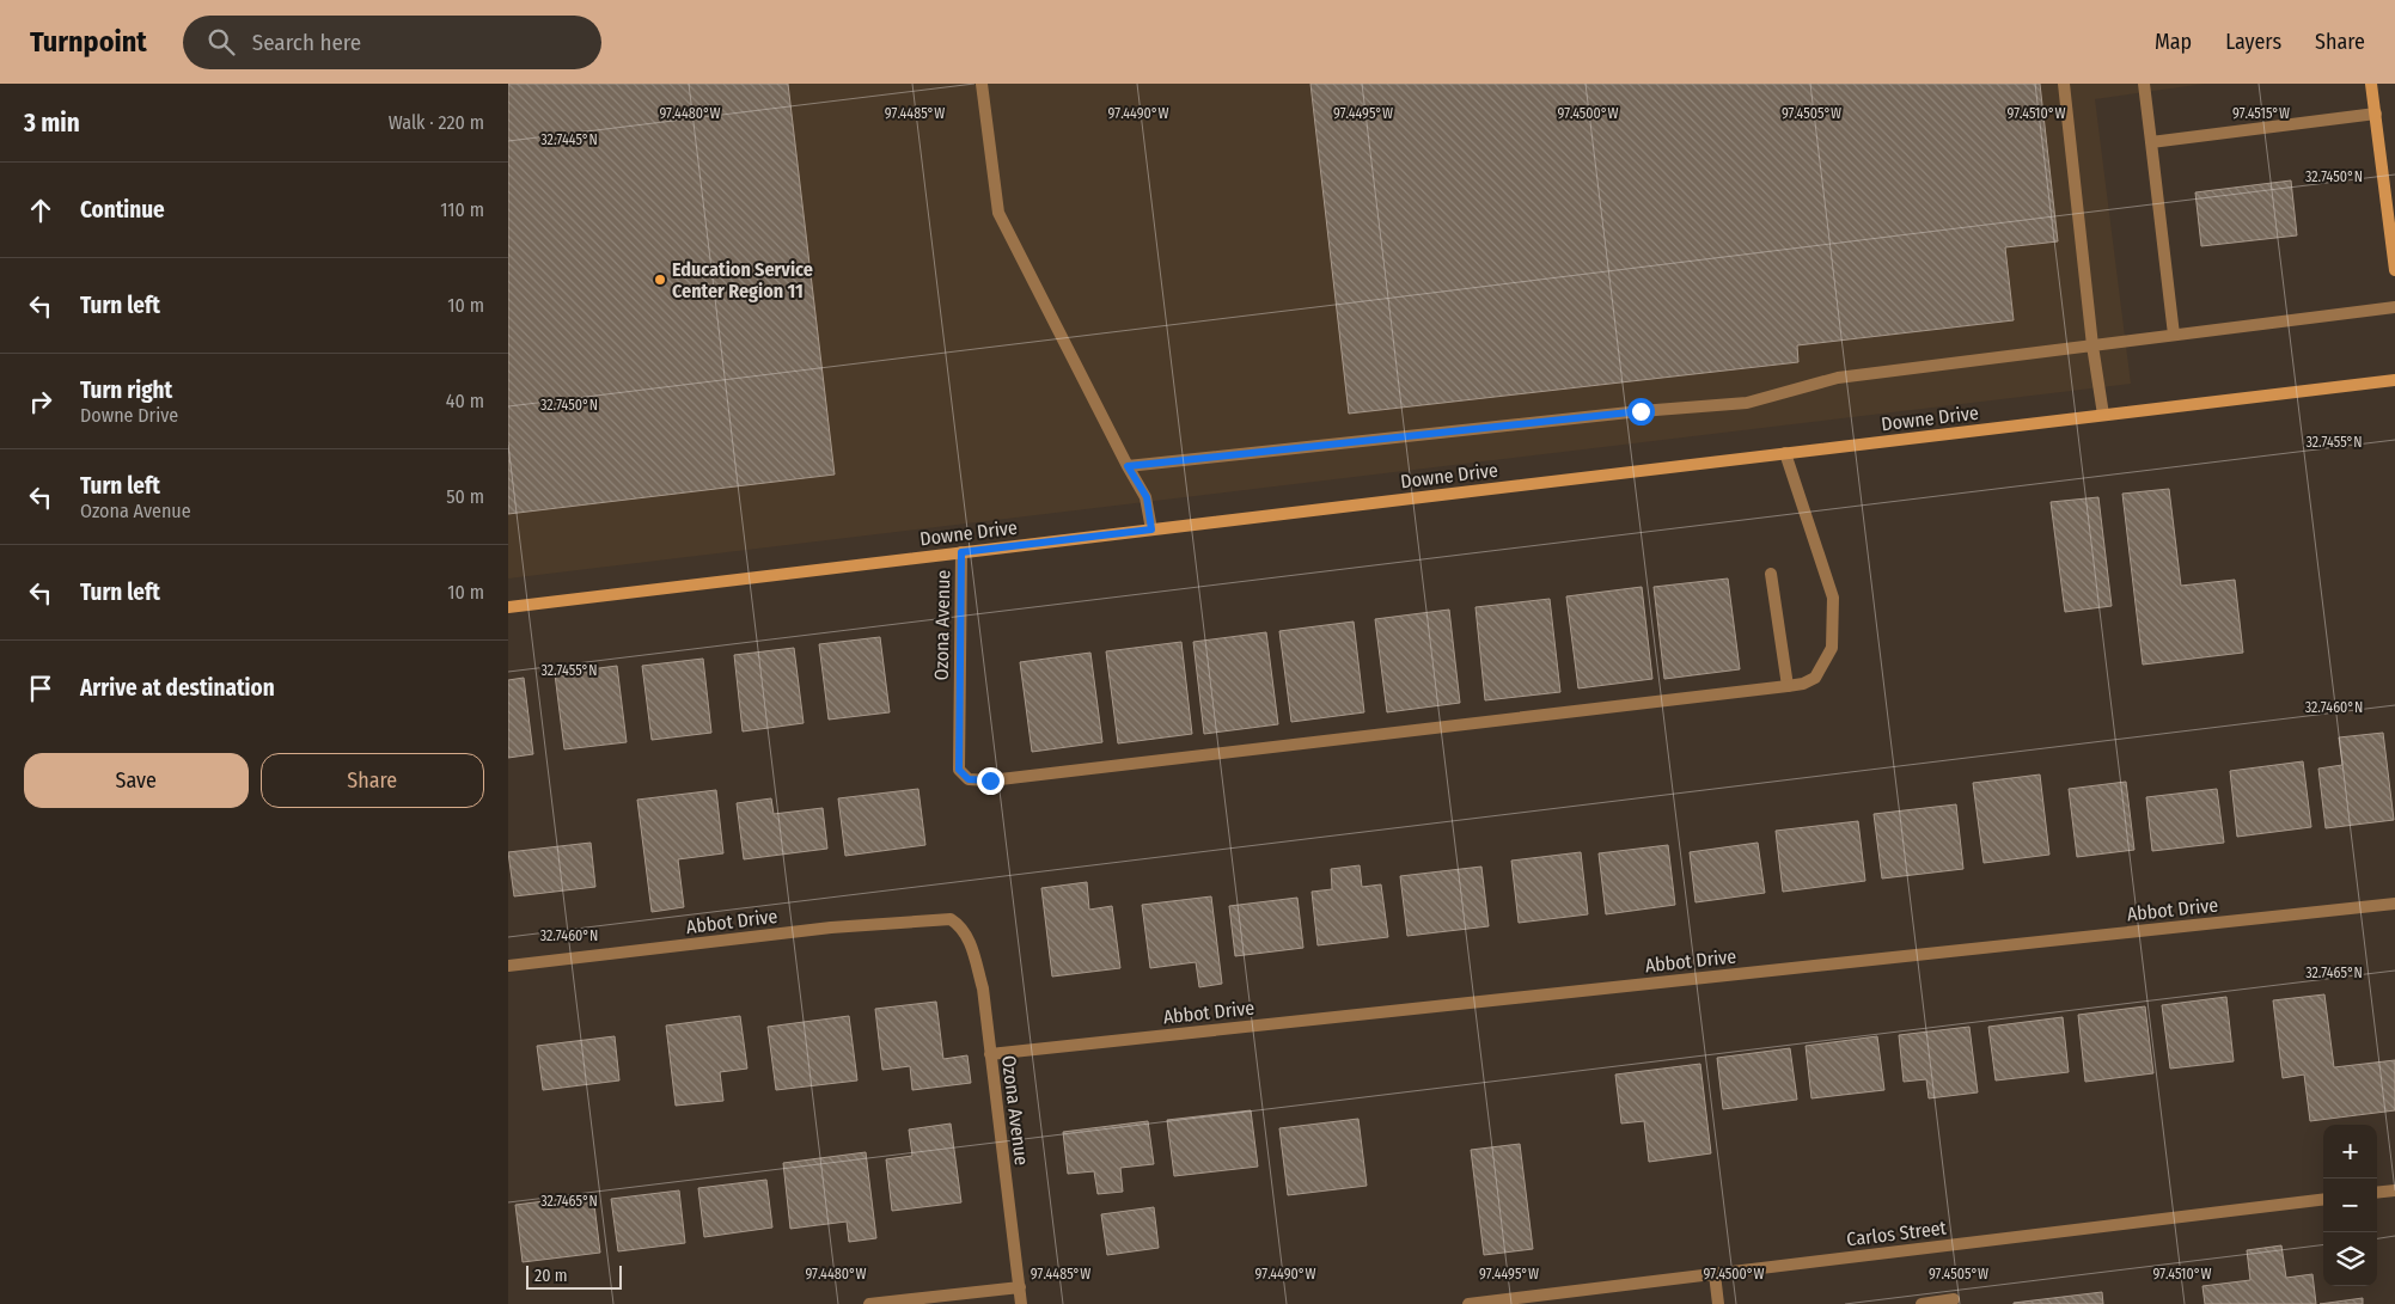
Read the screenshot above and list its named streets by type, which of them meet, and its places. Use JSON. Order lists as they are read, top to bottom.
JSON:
{
  "streets": {
    "street": [
      "Downe Drive",
      "Ozona Avenue",
      "Abbot Drive",
      "Carlos Street"
    ]
  },
  "crossings": [
    ["Downe Drive", "Ozona Avenue"],
    ["Ozona Avenue", "Abbot Drive"]
  ],
  "places": ["Education Service Center Region 11"],
  "scale_bar": "20 m",
  "page": {
    "header": "Turnpoint",
    "search": "Search here",
    "nav": ["Map", "Layers", "Share"],
    "heading": ["3 min", "Walk · 220 m"],
    "list": [
      ["Continue", "110 m"],
      ["Turn left", "10 m"],
      ["Turn right", "Downe Drive", "40 m"],
      ["Turn left", "Ozona Avenue", "50 m"],
      ["Turn left", "10 m"],
      "Arrive at destination"
    ],
    "buttons": ["Save", "Share"],
    "map_buttons": ["+", "−"],
    "scale": "20 m"
  },
  "coordinates": [
    "97.4480°W",
    "97.4485°W",
    "97.4490°W",
    "97.4495°W",
    "97.4500°W",
    "97.4505°W",
    "97.4510°W",
    "97.4515°W",
    "32.7445°N",
    "32.7450°N",
    "32.7455°N",
    "32.7460°N",
    "32.7465°N"
  ]
}
